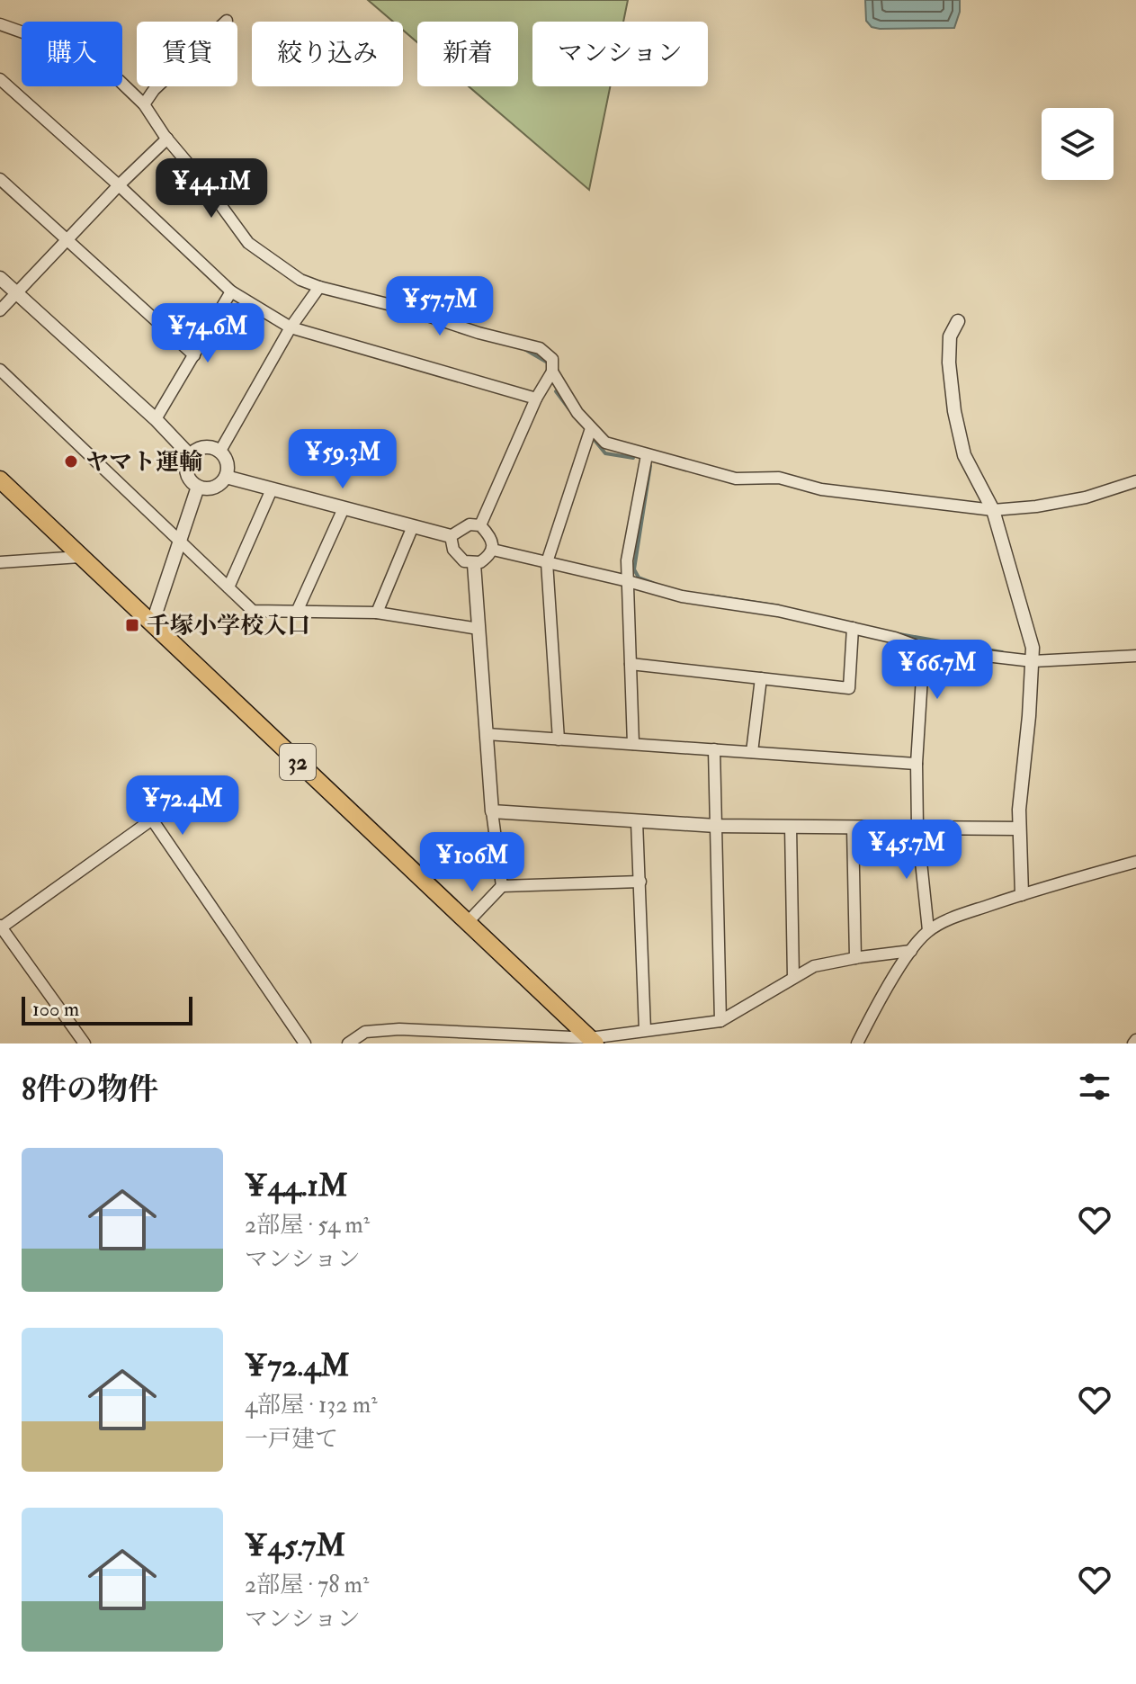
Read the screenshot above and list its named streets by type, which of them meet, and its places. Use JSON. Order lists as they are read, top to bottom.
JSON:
{
  "streets": {
    "main road": ["32"]
  },
  "places": {
    "other": ["ヤマト運輸"],
    "transit": ["千塚小学校入口"]
  },
  "scale_bar": "100 m",
  "page": {
    "chip": [
      "購入",
      "賃貸",
      "絞り込み",
      "新着",
      "マンション"
    ],
    "price": [
      "¥44.1M",
      "¥57.7M",
      "¥74.6M",
      "¥59.3M",
      "¥66.7M",
      "¥72.4M",
      "¥45.7M",
      "¥106M"
    ],
    "scale": "100 m",
    "heading": "8件の物件",
    "list": [
      {
        "name": "¥44.1M",
        "note": "2部屋 · 54 m² · マンション"
      },
      {
        "name": "¥72.4M",
        "note": "4部屋 · 132 m² · 一戸建て"
      },
      {
        "name": "¥45.7M",
        "note": "2部屋 · 78 m² · マンション"
      }
    ]
  }
}
